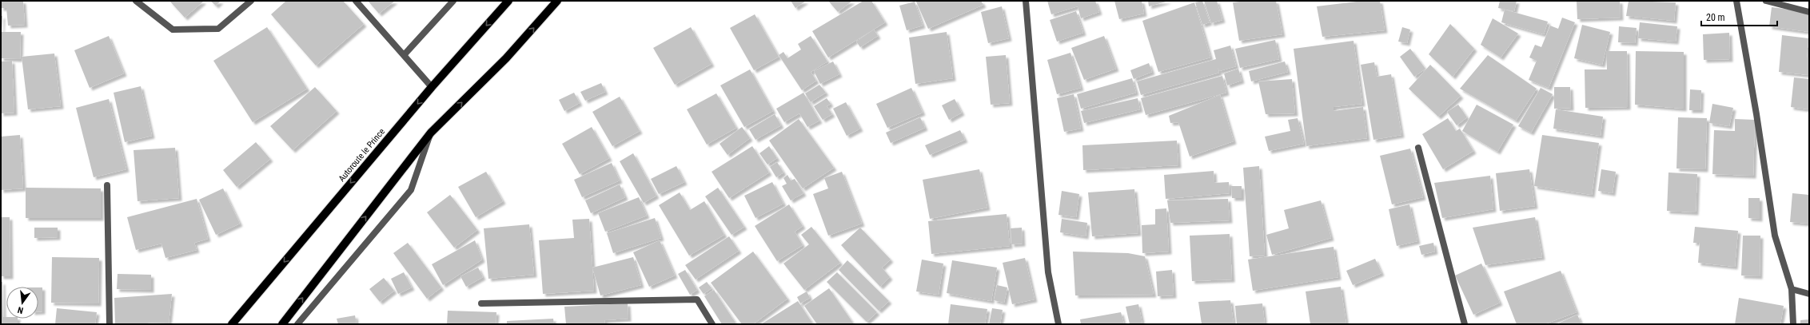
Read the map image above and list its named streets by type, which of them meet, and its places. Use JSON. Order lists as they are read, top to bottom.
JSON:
{
  "streets": {
    "main road": ["Autoroute le Prince"]
  },
  "scale_bar": "20 m",
  "north": "bottom"
}
